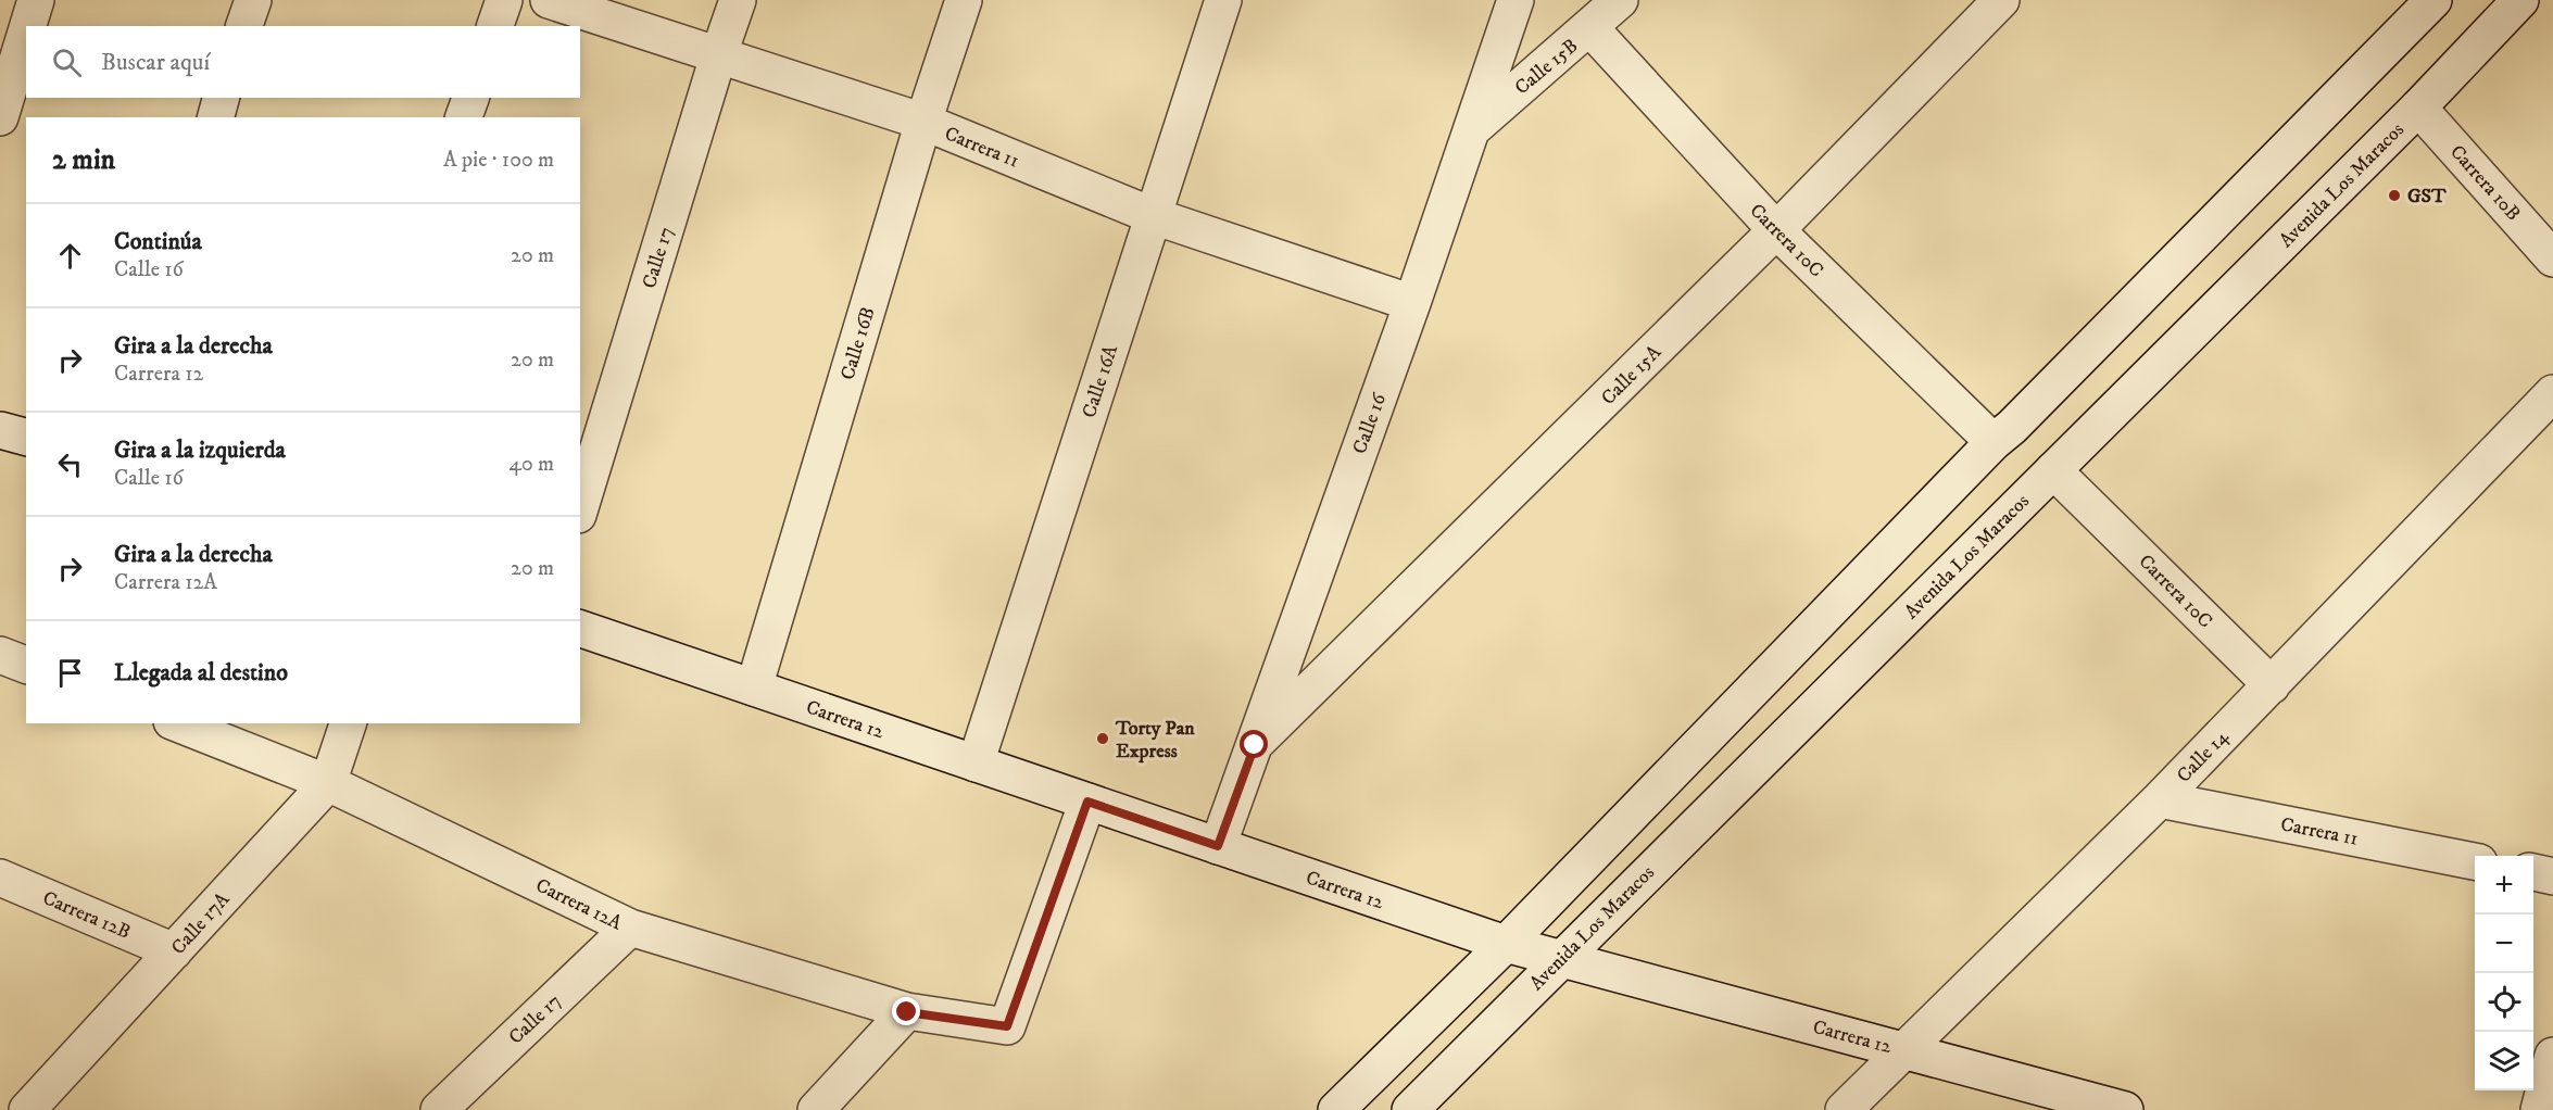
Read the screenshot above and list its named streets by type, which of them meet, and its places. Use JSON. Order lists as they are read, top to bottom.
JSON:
{
  "streets": {
    "street": [
      "Calle 15B",
      "Carrera 11",
      "Carrera 10B",
      "Avenida Los Maracos",
      "Carrera 10C",
      "Calle 17",
      "Calle 16B",
      "Calle 15A",
      "Calle 16A",
      "Calle 16",
      "Carrera 12",
      "Calle 14",
      "Carrera 12A",
      "Carrera 12B",
      "Calle 17A"
    ]
  },
  "crossings": [
    ["Calle 15B", "Carrera 10C"],
    ["Calle 15B", "Calle 16"],
    ["Carrera 11", "Calle 17"],
    ["Carrera 11", "Calle 16B"],
    ["Carrera 11", "Calle 16A"],
    ["Carrera 11", "Calle 16"],
    ["Carrera 11", "Calle 14"],
    ["Carrera 10B", "Avenida Los Maracos"],
    ["Avenida Los Maracos", "Carrera 10C"],
    ["Avenida Los Maracos", "Carrera 12"],
    ["Carrera 10C", "Calle 15A"],
    ["Carrera 10C", "Calle 14"],
    ["Calle 17", "Carrera 12A"],
    ["Calle 16B", "Carrera 12"],
    ["Calle 15A", "Calle 16"],
    ["Calle 16A", "Carrera 12"],
    ["Calle 16", "Carrera 12"],
    ["Carrera 12", "Calle 14"],
    ["Carrera 12", "Carrera 12A"],
    ["Carrera 12A", "Calle 17A"],
    ["Carrera 12B", "Calle 17A"]
  ],
  "places": ["GST", "Torty Pan Express"],
  "page": {
    "search": "Buscar aquí",
    "heading": ["2 min", "A pie · 100 m"],
    "list": [
      ["Continúa", "Calle 16", "20 m"],
      ["Gira a la derecha", "Carrera 12", "20 m"],
      ["Gira a la izquierda", "Calle 16", "40 m"],
      ["Gira a la derecha", "Carrera 12A", "20 m"],
      "Llegada al destino"
    ],
    "map_buttons": ["+", "−"]
  }
}
